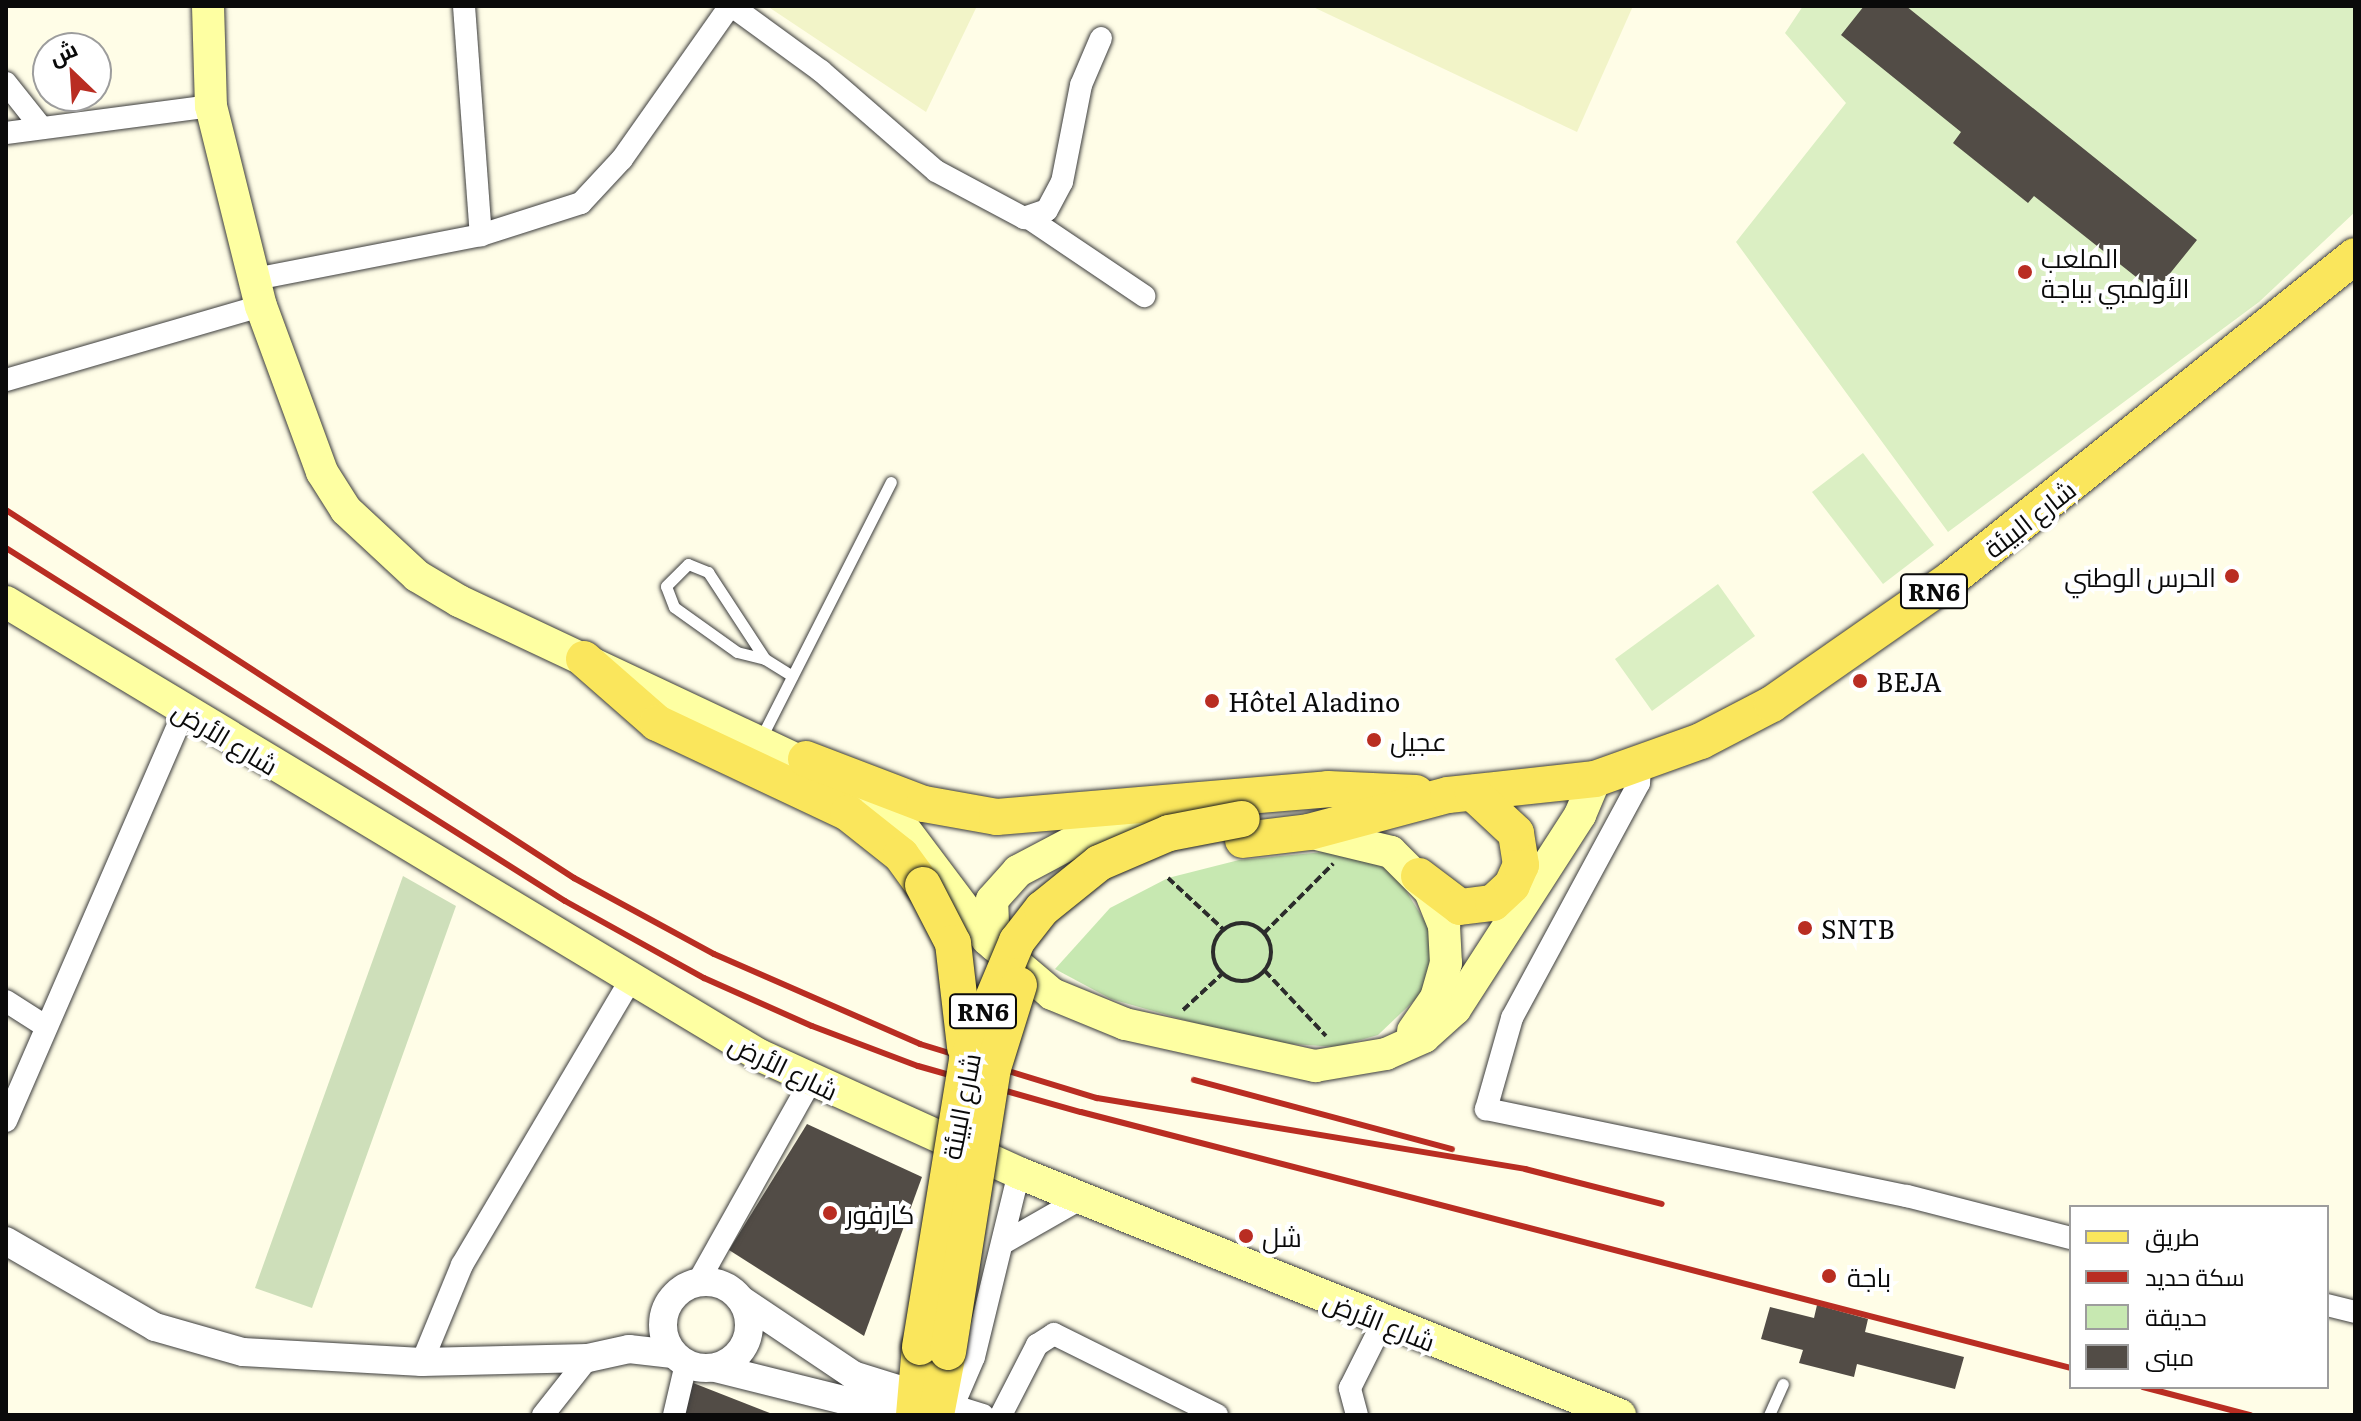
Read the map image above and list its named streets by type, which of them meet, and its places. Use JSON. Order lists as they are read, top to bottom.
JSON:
{
  "streets": {
    "main road": ["شارع البيئة", "RN6", "شارع الأرض"]
  },
  "places": [
    "الملعب الأولمبي بباجة",
    "الحرس الوطني",
    "BEJA",
    "Hôtel Aladino",
    "عجيل",
    "SNTB",
    "كارفور",
    "شل",
    "باجة"
  ],
  "legend": [
    "طريق",
    "سكة حديد",
    "حديقة",
    "مبنى"
  ],
  "north": "top left"
}
